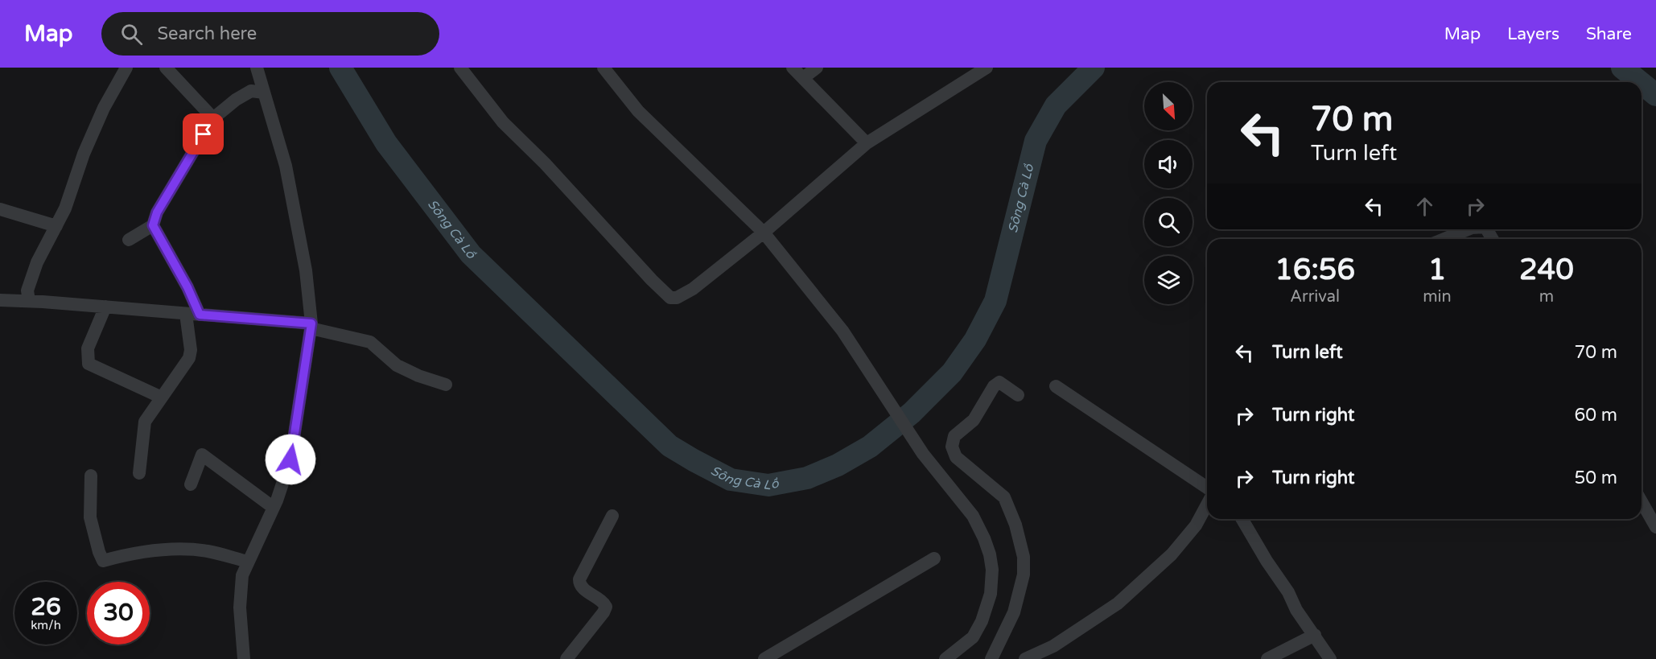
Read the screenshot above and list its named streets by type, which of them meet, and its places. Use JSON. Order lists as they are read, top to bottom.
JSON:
{
  "water": ["Sông Cà Lồ"],
  "north": "bottom right",
  "page": {
    "header": "Map",
    "search": "Search here",
    "nav": ["Map", "Layers", "Share"],
    "turn": ["70 m", "Turn left"],
    "eta": [
      "16:56",
      "Arrival",
      "1",
      "min",
      "240",
      "m"
    ],
    "list": [
      {
        "name": "Turn left",
        "value": "70 m"
      },
      {
        "name": "Turn right",
        "value": "60 m"
      },
      {
        "name": "Turn right",
        "value": "50 m"
      }
    ],
    "speed": "26 km/h",
    "limit": "30"
  }
}
